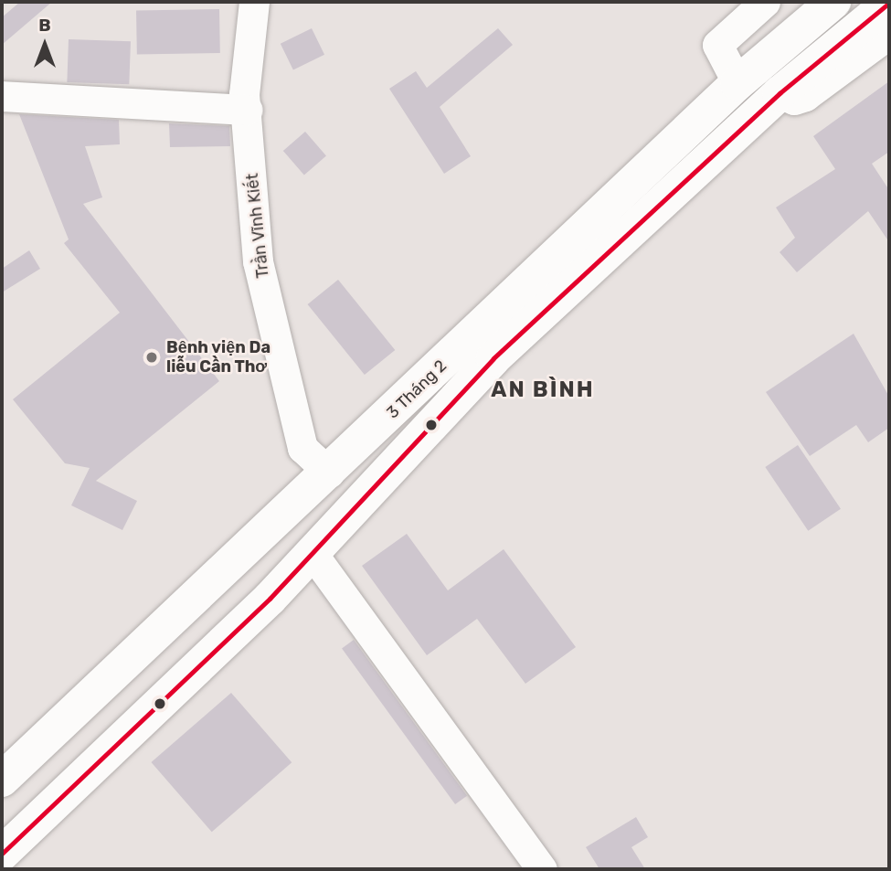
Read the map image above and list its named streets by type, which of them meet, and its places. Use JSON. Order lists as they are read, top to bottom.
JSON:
{
  "streets": {
    "highway": ["3 Tháng 2"],
    "street": ["Trần Vĩnh Kiết"]
  },
  "crossings": [
    ["Trần Vĩnh Kiết", "3 Tháng 2"]
  ],
  "districts": ["AN BÌNH"],
  "places": ["Bệnh viện Da liễu Cần Thơ"],
  "north": "top"
}
